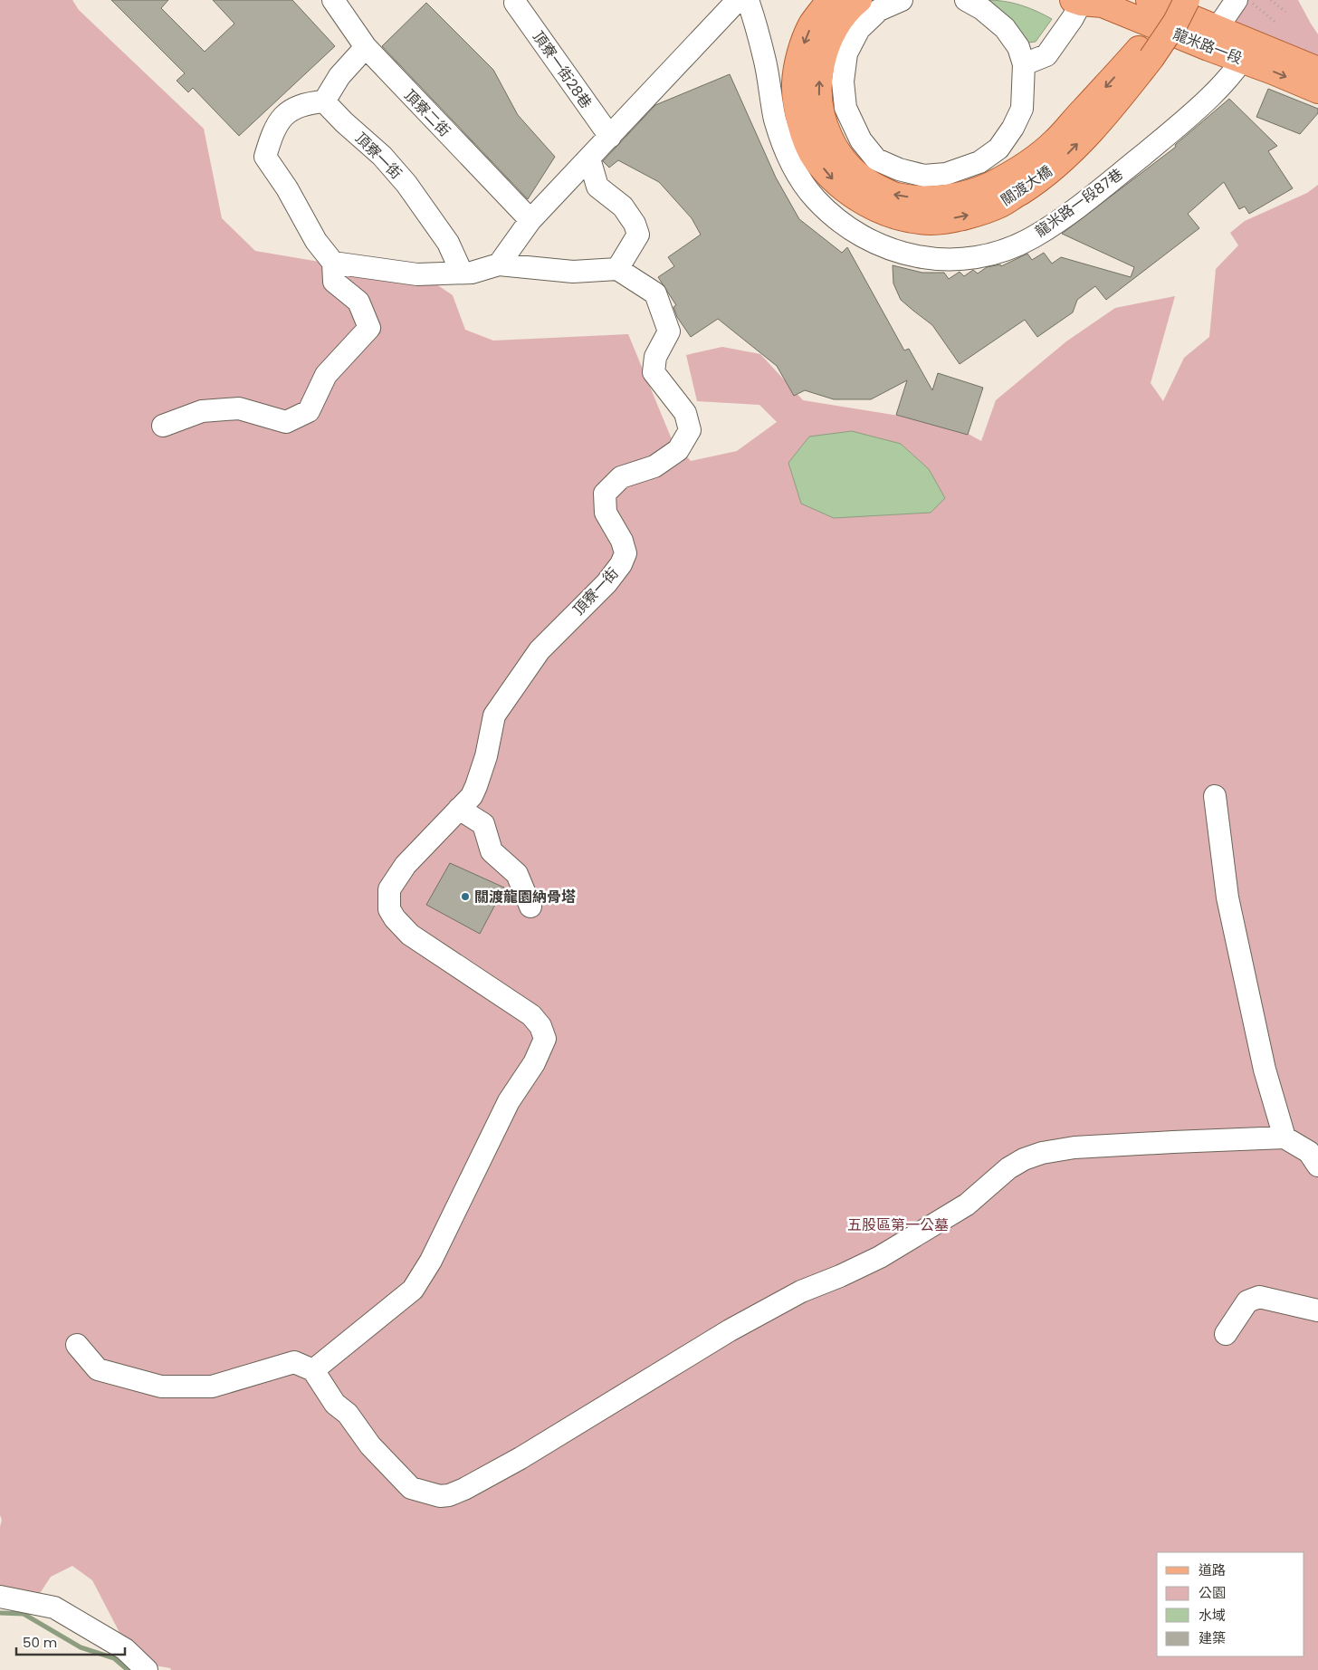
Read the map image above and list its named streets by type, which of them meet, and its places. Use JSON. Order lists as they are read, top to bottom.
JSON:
{
  "streets": {
    "main road": ["龍米路一段", "關渡大橋"],
    "street": [
      "頂寮一街28巷",
      "頂寮二街",
      "頂寮一街",
      "龍米路一段87巷"
    ]
  },
  "crossings": [
    ["龍米路一段", "龍米路一段87巷"]
  ],
  "parks": ["五股區第一公墓"],
  "places": ["關渡龍園納骨塔"],
  "legend": [
    "道路",
    "公園",
    "水域",
    "建築"
  ],
  "scale_bar": "50 m"
}
